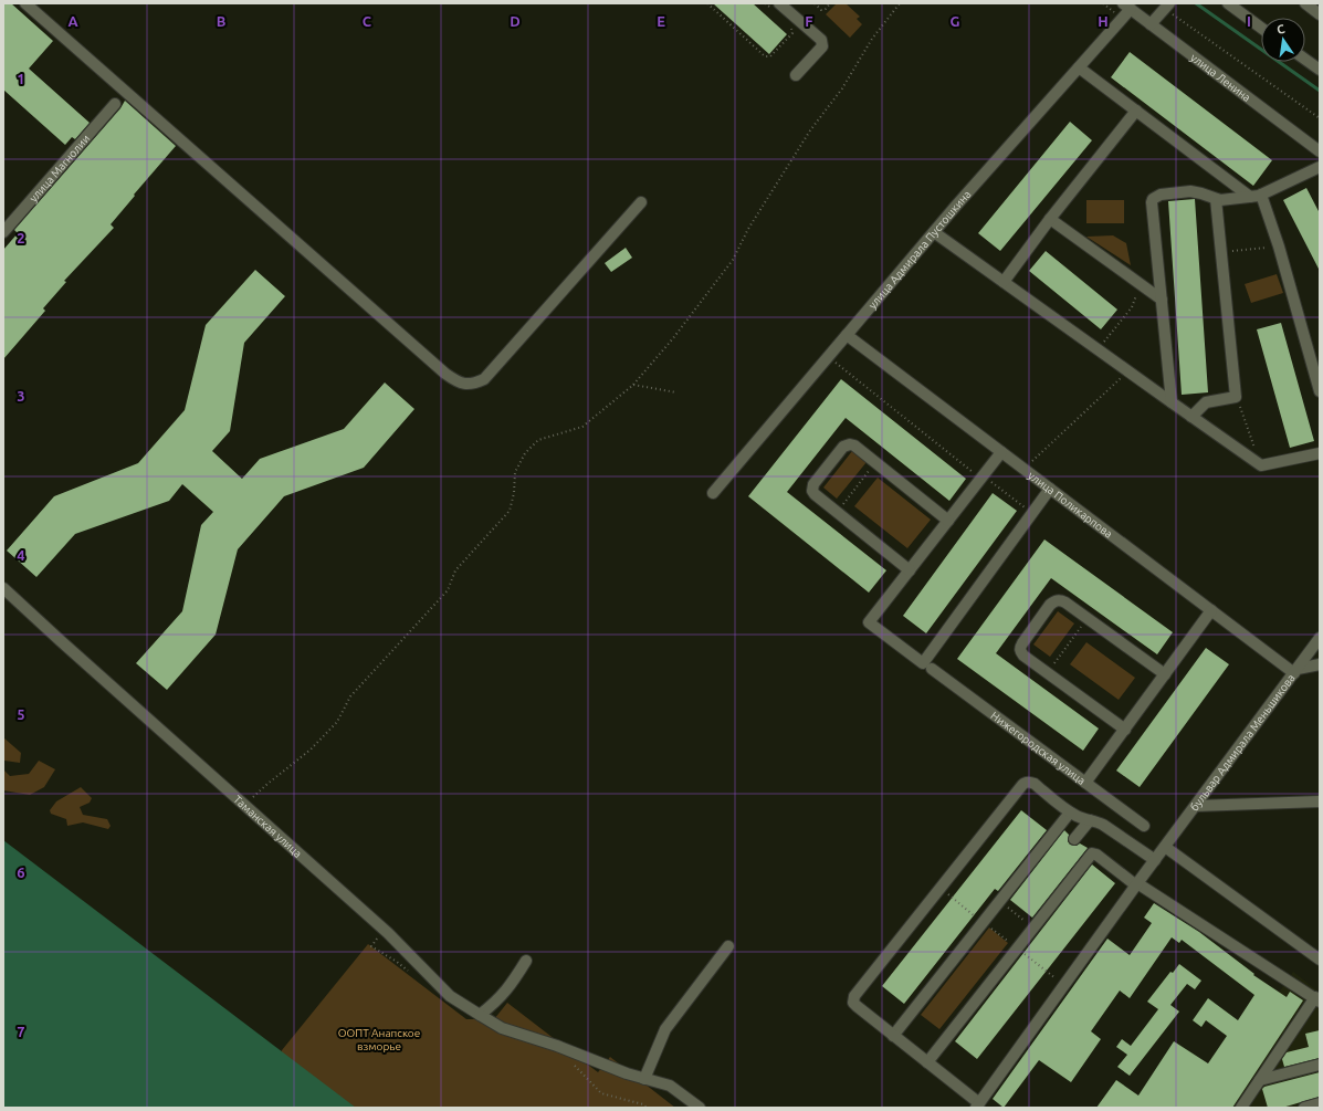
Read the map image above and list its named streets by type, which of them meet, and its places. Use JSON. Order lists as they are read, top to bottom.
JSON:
{
  "streets": {
    "street": [
      "улица Ленина",
      "улица Магнолии",
      "улица Адмирала Пустошкина",
      "улица Поликарпова",
      "бульвар Адмирала Меньшикова",
      "Нижегородская улица",
      "Таманская улица"
    ]
  },
  "crossings": [
    ["улица Ленина", "улица Адмирала Пустошкина"],
    ["улица Адмирала Пустошкина", "улица Поликарпова"],
    ["улица Поликарпова", "бульвар Адмирала Меньшикова"]
  ],
  "parks": ["ООПТ Анапское взморье"],
  "north": "top",
  "grid": {
    "columns": [
      "A",
      "B",
      "C",
      "D",
      "E",
      "F",
      "G",
      "H",
      "I"
    ],
    "rows": [
      "1",
      "2",
      "3",
      "4",
      "5",
      "6",
      "7"
    ]
  }
}
